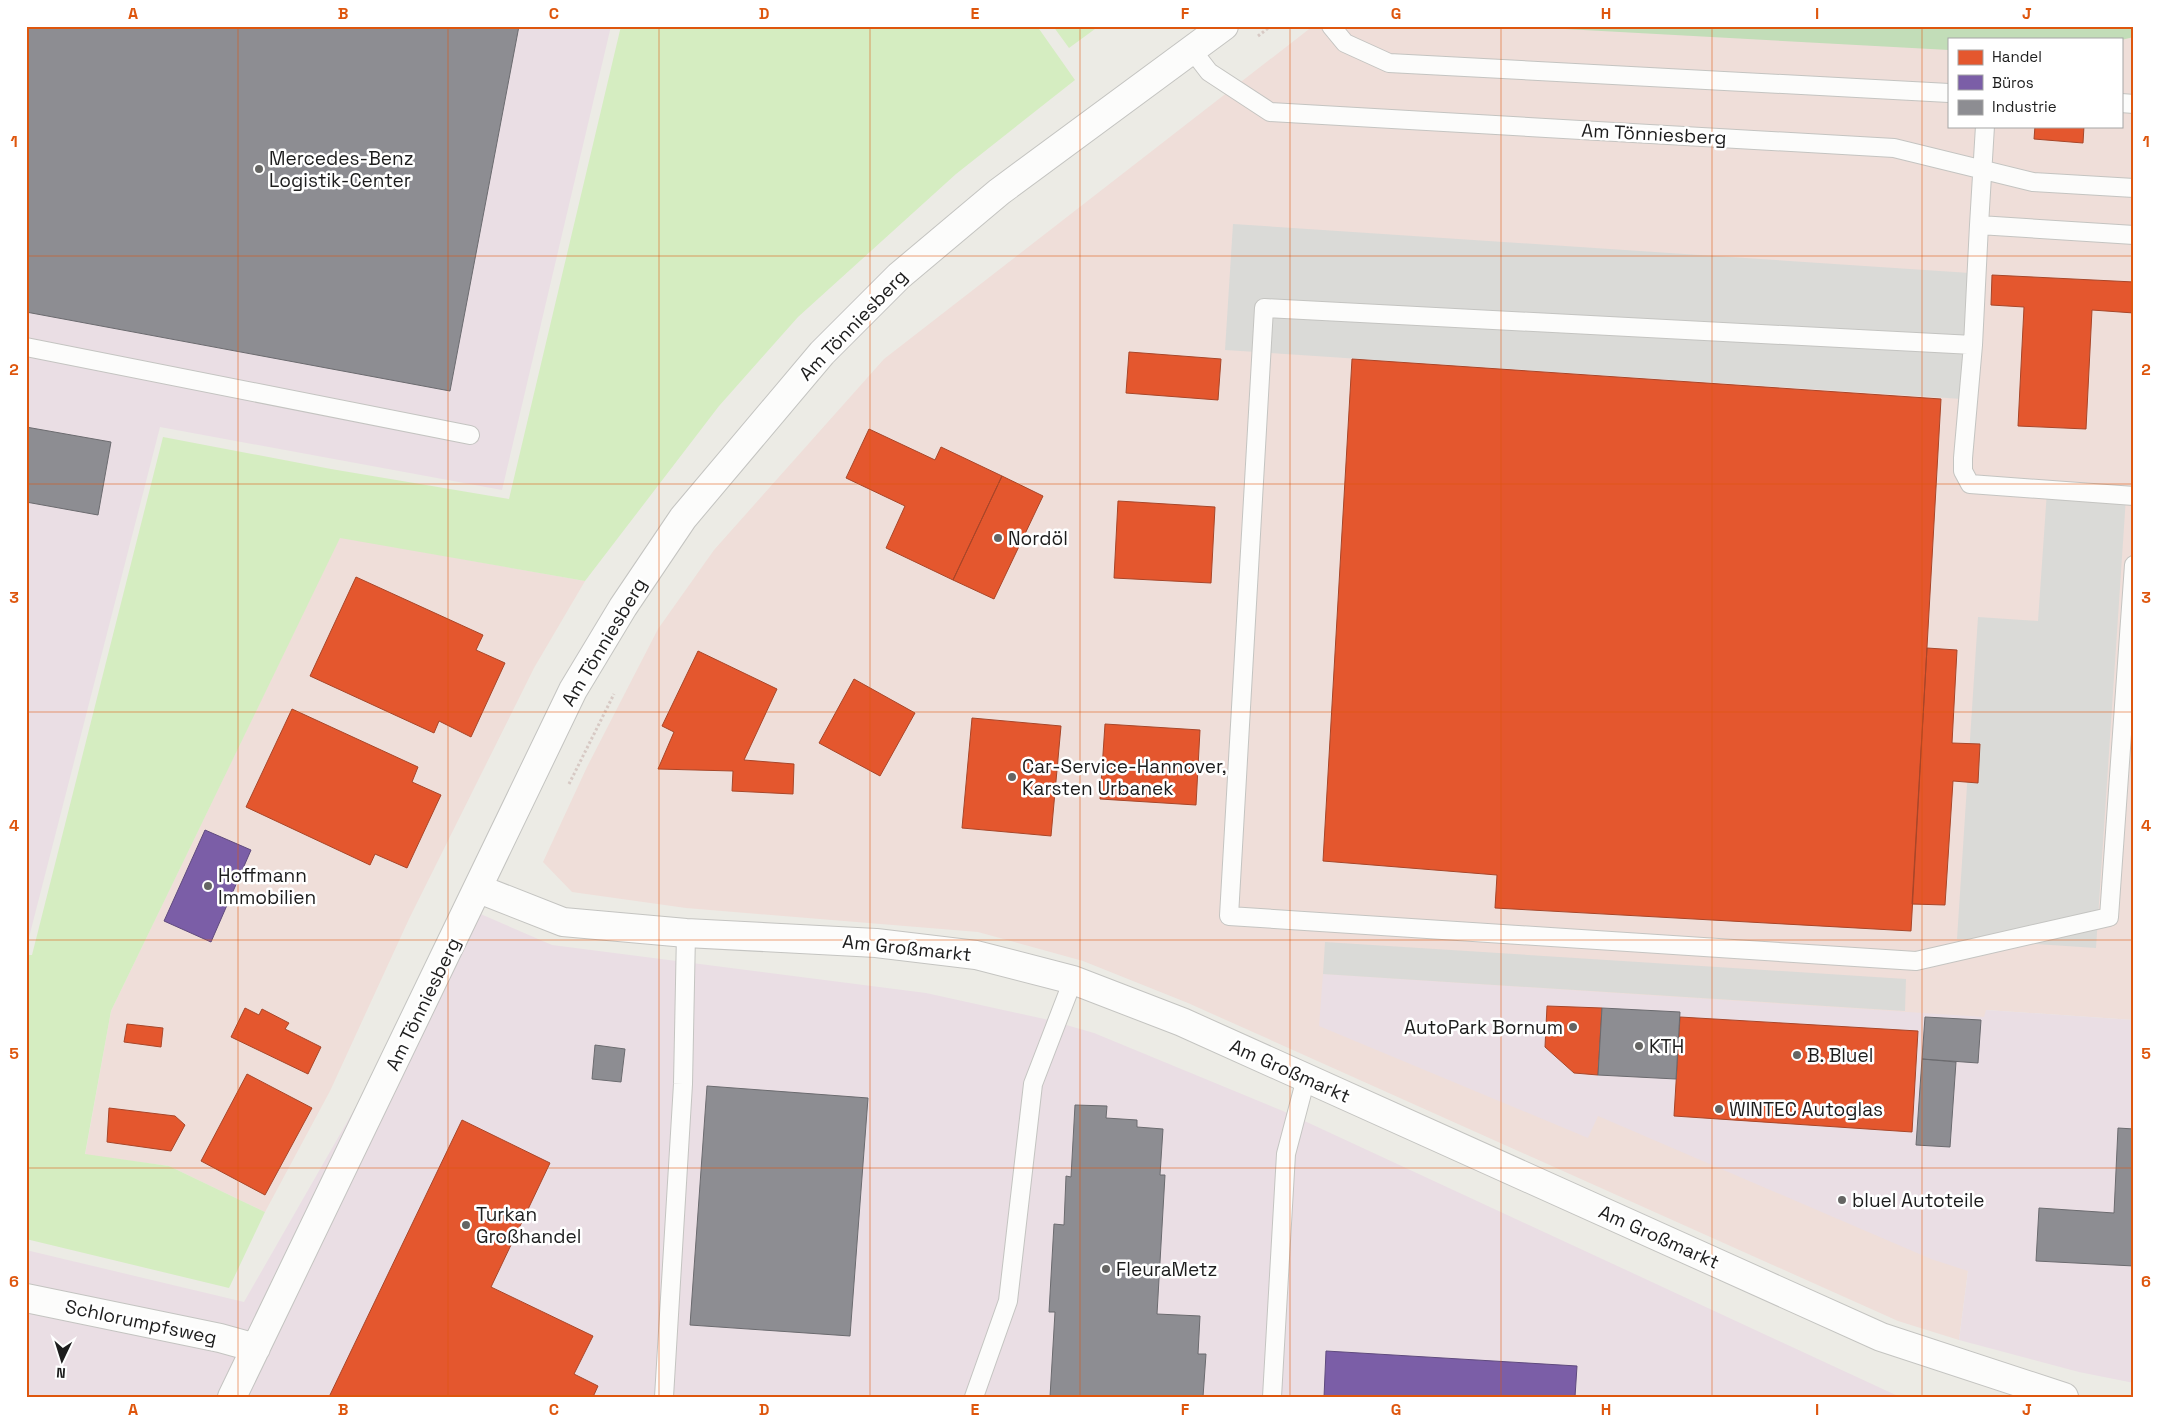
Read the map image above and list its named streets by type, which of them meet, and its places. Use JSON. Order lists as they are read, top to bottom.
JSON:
{
  "streets": {
    "street": ["Am Tönniesberg", "Am Großmarkt", "Schlorumpfsweg"]
  },
  "crossings": [
    ["Am Tönniesberg", "Am Großmarkt"],
    ["Am Tönniesberg", "Schlorumpfsweg"]
  ],
  "places": [
    "Mercedes-Benz Logistik-Center",
    "Nordöl",
    "Car-Service-Hannover, Karsten Urbanek",
    "Hoffmann Immobilien",
    "AutoPark Bornum",
    "KTH",
    "B. Bluel",
    "WINTEC Autoglas",
    "bluel Autoteile",
    "Turkan Großhandel",
    "FleuraMetz"
  ],
  "legend": ["Handel", "Büros", "Industrie"],
  "north": "bottom",
  "grid": {
    "columns": [
      "A",
      "B",
      "C",
      "D",
      "E",
      "F",
      "G",
      "H",
      "I",
      "J"
    ],
    "rows": [
      "1",
      "2",
      "3",
      "4",
      "5",
      "6"
    ]
  }
}
